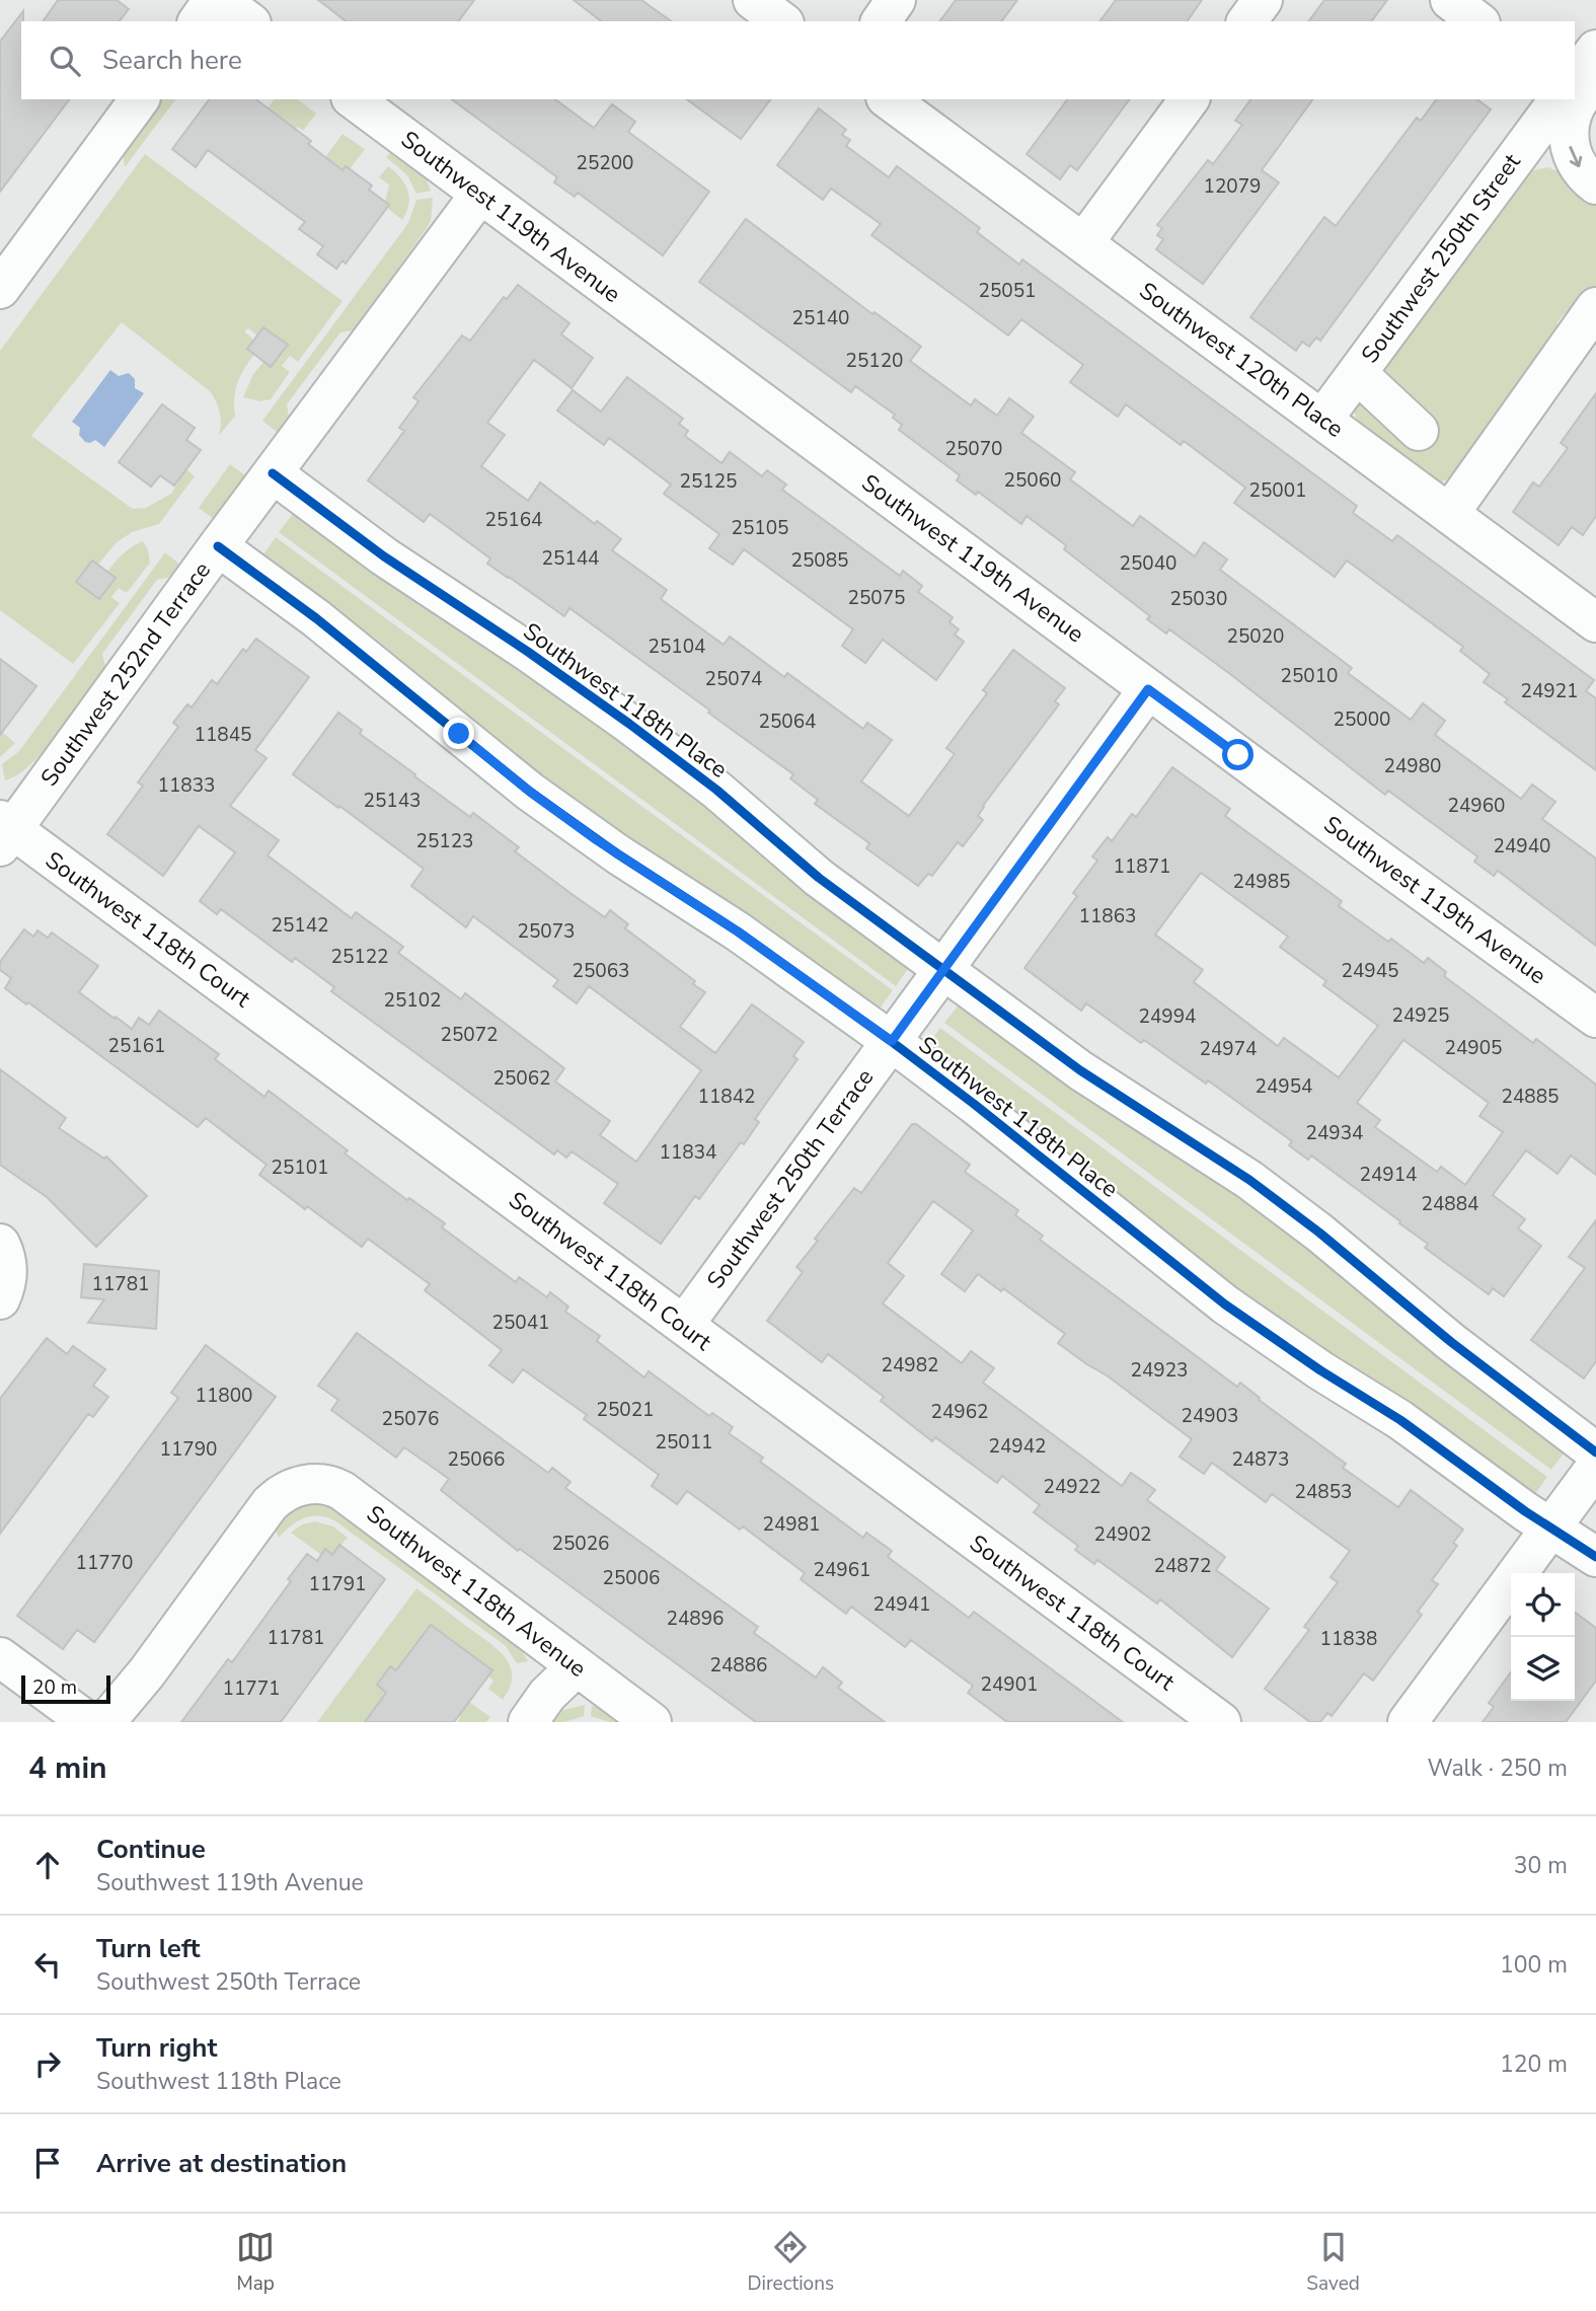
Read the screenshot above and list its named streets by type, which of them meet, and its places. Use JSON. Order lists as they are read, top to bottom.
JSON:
{
  "streets": {
    "street": [
      "Southwest 119th Avenue",
      "Southwest 250th Street",
      "Southwest 120th Place",
      "Southwest 252nd Terrace",
      "Southwest 118th Place",
      "Southwest 118th Court",
      "Southwest 250th Terrace",
      "Southwest 118th Avenue"
    ]
  },
  "crossings": [
    ["Southwest 119th Avenue", "Southwest 252nd Terrace"],
    ["Southwest 119th Avenue", "Southwest 250th Terrace"],
    ["Southwest 250th Street", "Southwest 120th Place"],
    ["Southwest 252nd Terrace", "Southwest 118th Place"],
    ["Southwest 252nd Terrace", "Southwest 118th Court"],
    ["Southwest 118th Place", "Southwest 250th Terrace"],
    ["Southwest 118th Court", "Southwest 250th Terrace"]
  ],
  "house_numbers": [
    "25200",
    "12079",
    "25051",
    "25140",
    "25120",
    "25070",
    "25060",
    "25125",
    "25001",
    "25164",
    "25105",
    "25144",
    "25085",
    "25040",
    "25075",
    "25030",
    "25020",
    "25104",
    "25010",
    "25074",
    "24921",
    "25000",
    "25064",
    "11845",
    "24980",
    "11833",
    "25143",
    "24960",
    "25123",
    "24940",
    "11871",
    "24985",
    "11863",
    "25142",
    "25073",
    "25122",
    "25063",
    "24945",
    "25102",
    "24925",
    "24994",
    "25072",
    "25161",
    "24905",
    "24974",
    "25062",
    "24954",
    "11842",
    "24885",
    "24934",
    "11834",
    "25101",
    "24914",
    "24884",
    "11781",
    "25041",
    "24982",
    "24923",
    "11800",
    "25021",
    "24962",
    "24903",
    "25076",
    "25011",
    "24942",
    "11790",
    "25066",
    "24873",
    "24922",
    "24853",
    "24981",
    "24902",
    "25026",
    "11770",
    "24872",
    "24961",
    "25006",
    "11791",
    "24941",
    "24896",
    "11781",
    "11838",
    "24886",
    "24901",
    "11771"
  ],
  "scale_bar": "20 m",
  "page": {
    "search": "Search here",
    "scale": "20 m",
    "heading": ["4 min", "Walk · 250 m"],
    "list": [
      ["Continue", "Southwest 119th Avenue", "30 m"],
      ["Turn left", "Southwest 250th Terrace", "100 m"],
      ["Turn right", "Southwest 118th Place", "120 m"],
      "Arrive at destination"
    ],
    "nav": ["Map", "Directions", "Saved"]
  }
}
